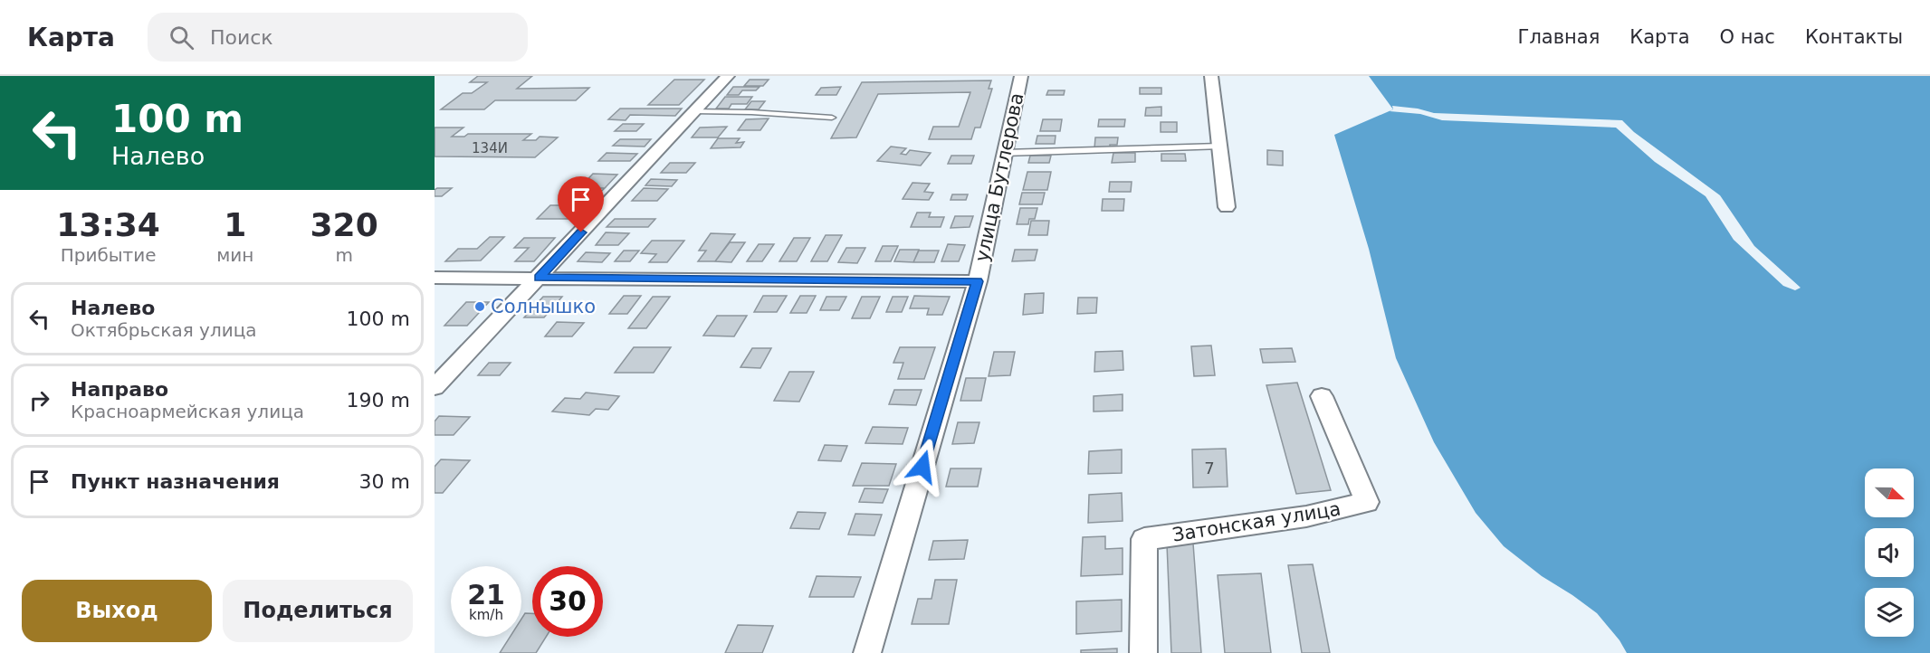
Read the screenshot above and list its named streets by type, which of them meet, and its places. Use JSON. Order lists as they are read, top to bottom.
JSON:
{
  "streets": {
    "street": ["улица Бутлерова", "Затонская улица"]
  },
  "places": ["Солнышко"],
  "house_numbers": ["134И", "7"],
  "north": "right",
  "page": {
    "header": "Карта",
    "search": "Поиск",
    "nav": [
      "Главная",
      "Карта",
      "О нас",
      "Контакты"
    ],
    "turn": ["100 m", "Налево"],
    "eta": [
      "13:34",
      "Прибытие",
      "1",
      "мин",
      "320",
      "m"
    ],
    "list": [
      {
        "name": "Налево",
        "note": "Октябрьская улица",
        "value": "100 m"
      },
      {
        "name": "Направо",
        "note": "Красноармейская улица",
        "value": "190 m"
      },
      {
        "name": "Пункт назначения",
        "value": "30 m"
      }
    ],
    "speed": "21 km/h",
    "limit": "30",
    "buttons": ["Выход", "Поделиться"]
  }
}
